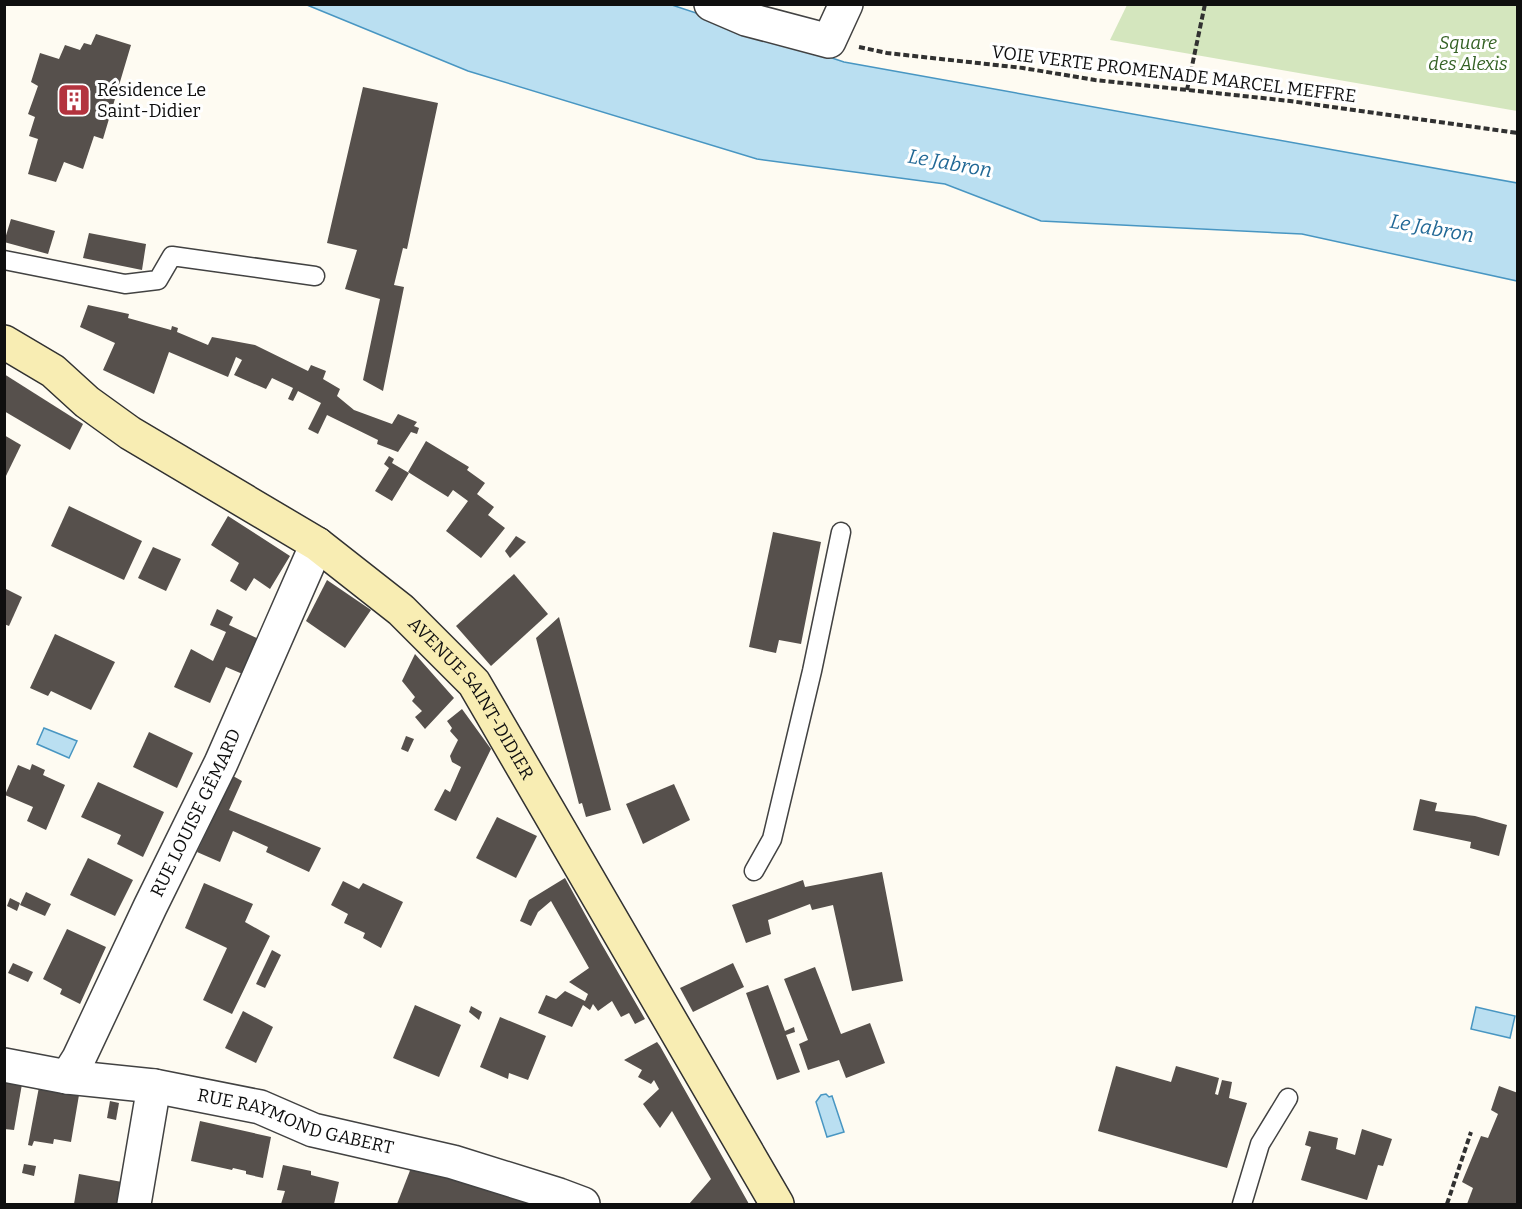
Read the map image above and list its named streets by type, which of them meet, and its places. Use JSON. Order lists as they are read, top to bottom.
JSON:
{
  "streets": {
    "street": ["AVENUE SAINT-DIDIER", "RUE LOUISE GÉMARD", "RUE RAYMOND GABERT"],
    "path": ["VOIE VERTE PROMENADE MARCEL MEFFRE"]
  },
  "crossings": [
    ["AVENUE SAINT-DIDIER", "RUE LOUISE GÉMARD"],
    ["RUE LOUISE GÉMARD", "RUE RAYMOND GABERT"]
  ],
  "water": ["Le Jabron"],
  "parks": ["Square des Alexis"],
  "places": {
    "building": ["Résidence Le Saint-Didier"]
  }
}
